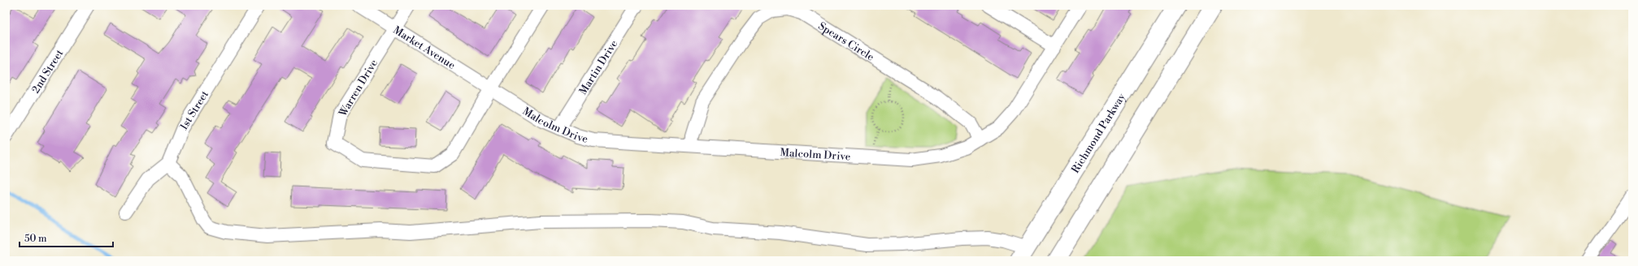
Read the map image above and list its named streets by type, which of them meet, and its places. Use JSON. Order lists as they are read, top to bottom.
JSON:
{
  "streets": {
    "highway": ["Richmond Parkway"],
    "street": [
      "Spears Circle",
      "Market Avenue",
      "Martin Drive",
      "2nd Street",
      "Warren Drive",
      "1st Street",
      "Malcolm Drive"
    ]
  },
  "crossings": [
    ["Spears Circle", "Malcolm Drive"],
    ["Market Avenue", "Warren Drive"],
    ["Market Avenue", "Malcolm Drive"],
    ["Martin Drive", "Malcolm Drive"],
    ["Warren Drive", "Malcolm Drive"]
  ],
  "scale_bar": "50 m"
}
